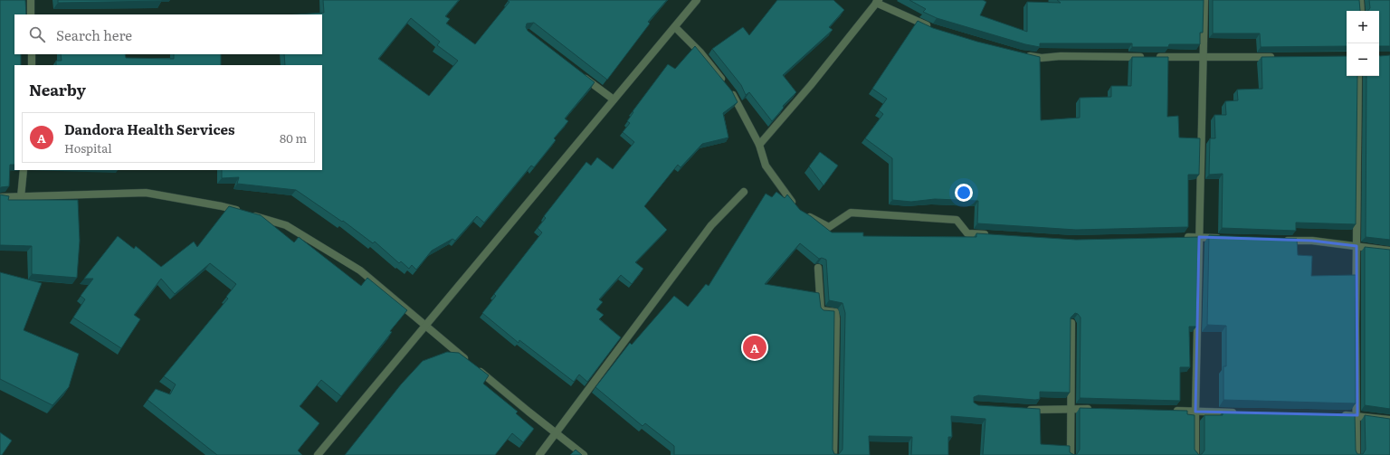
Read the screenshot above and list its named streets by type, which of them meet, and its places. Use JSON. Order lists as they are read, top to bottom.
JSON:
{
  "page": {
    "map_buttons": ["+", "−"],
    "search": "Search here",
    "heading": "Nearby",
    "list": [
      {
        "mark": "A",
        "name": "Dandora Health Services",
        "note": "Hospital",
        "value": "80 m"
      }
    ],
    "pins": "A"
  }
}
